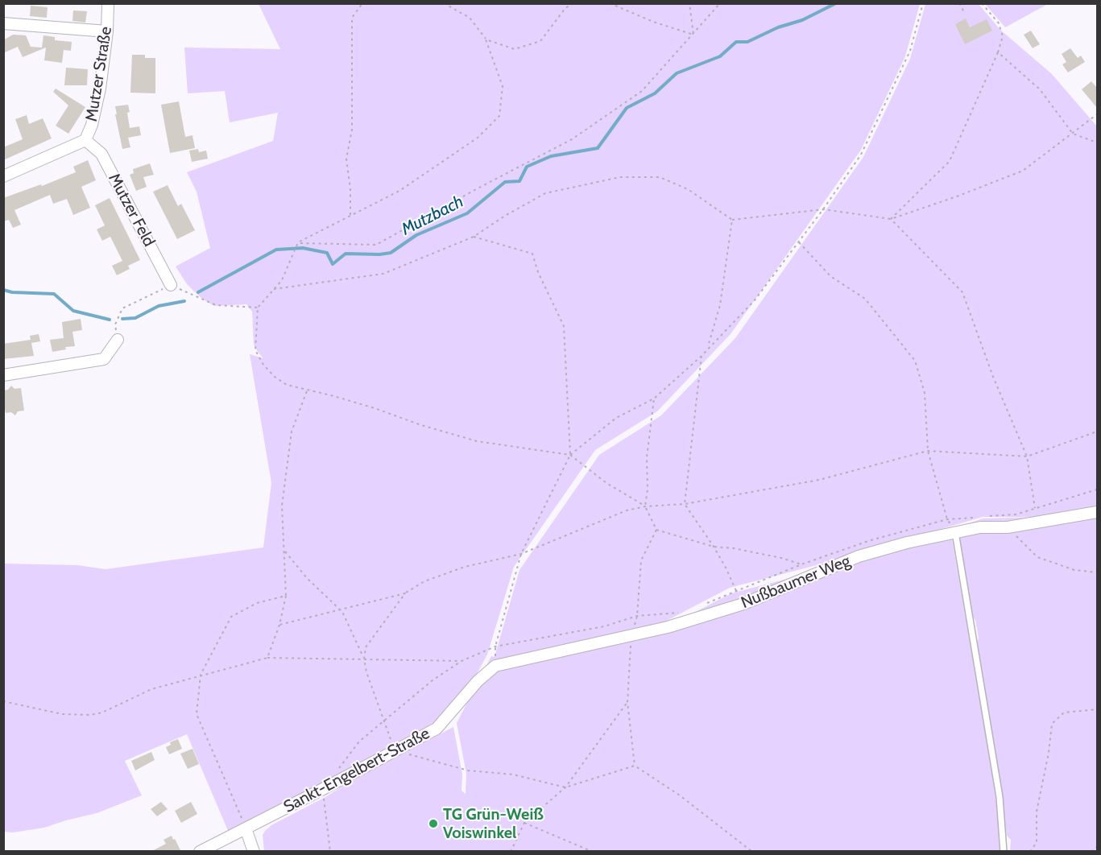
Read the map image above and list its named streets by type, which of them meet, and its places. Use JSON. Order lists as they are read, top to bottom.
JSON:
{
  "streets": {
    "street": [
      "Mutzer Straße",
      "Mutzer Feld",
      "Nußbaumer Weg",
      "Sankt-Engelbert-Straße"
    ]
  },
  "crossings": [
    ["Mutzer Straße", "Mutzer Feld"],
    ["Nußbaumer Weg", "Sankt-Engelbert-Straße"]
  ],
  "water": ["Mutzbach"],
  "places": ["TG Grün-Weiß Voiswinkel"]
}
